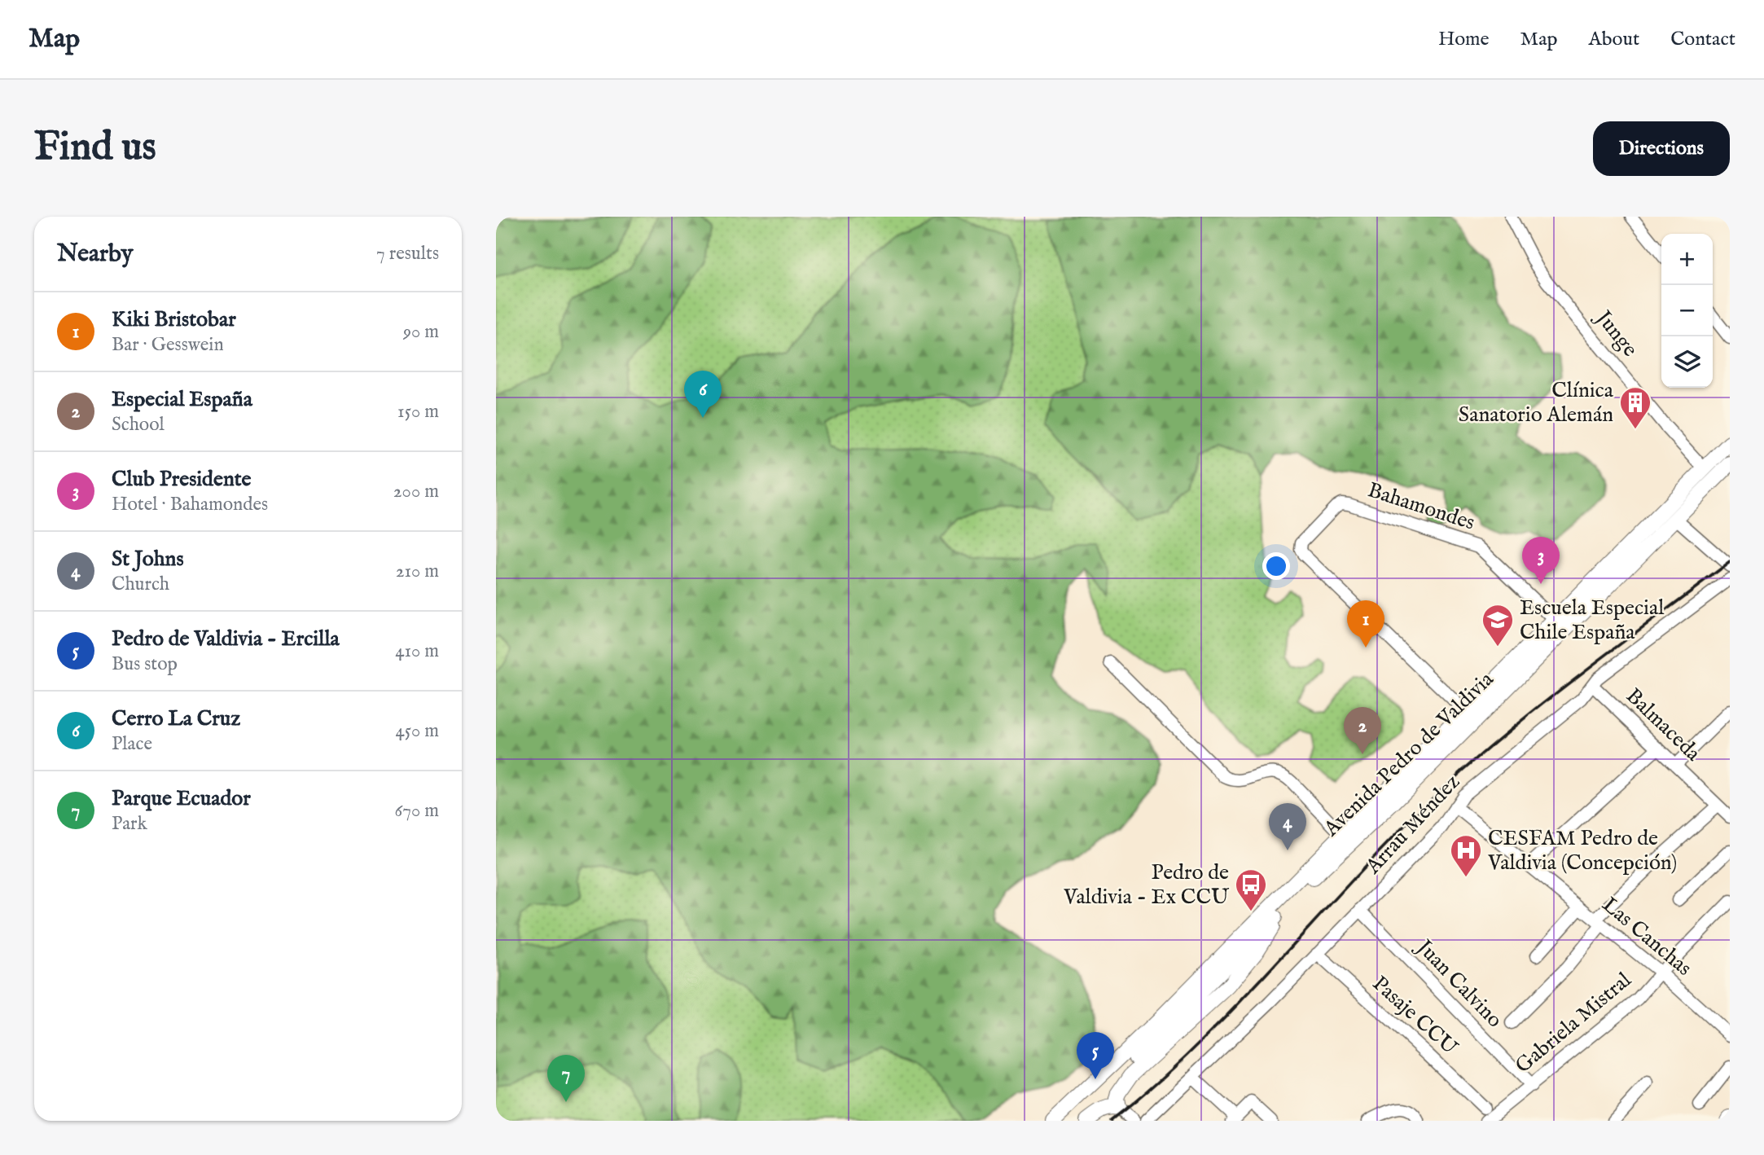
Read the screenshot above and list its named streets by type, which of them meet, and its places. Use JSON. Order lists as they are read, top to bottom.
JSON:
{
  "streets": {
    "main road": ["Avenida Pedro de Valdivia"],
    "street": [
      "Junge",
      "Bahamondes",
      "Balmaceda",
      "Arrau Méndez",
      "Las Canchas",
      "Juan Calvino",
      "Pasaje CCU",
      "Gabriela Mistral"
    ]
  },
  "crossings": [
    ["Junge", "Avenida Pedro de Valdivia"],
    ["Bahamondes", "Avenida Pedro de Valdivia"],
    ["Balmaceda", "Arrau Méndez"],
    ["Arrau Méndez", "Las Canchas"],
    ["Arrau Méndez", "Juan Calvino"],
    ["Arrau Méndez", "Pasaje CCU"],
    ["Las Canchas", "Gabriela Mistral"],
    ["Juan Calvino", "Gabriela Mistral"]
  ],
  "places": {
    "building": ["Clínica Sanatorio Alemán"],
    "school or university": ["Escuela Especial Chile España"],
    "hospital": ["CESFAM Pedro de Valdivia (Concepción)"],
    "bus stop": ["Pedro de Valdivia - Ex CCU"]
  },
  "page": {
    "header": "Map",
    "nav": [
      "Home",
      "Map",
      "About",
      "Contact"
    ],
    "buttons": "Directions",
    "title": "Find us",
    "heading": ["Nearby", "7 results"],
    "map_buttons": ["+", "−"],
    "list": [
      {
        "mark": "1",
        "name": "Kiki Bristobar",
        "note": "Bar · Gesswein",
        "value": "90 m"
      },
      {
        "mark": "2",
        "name": "Especial España",
        "note": "School",
        "value": "150 m"
      },
      {
        "mark": "3",
        "name": "Club Presidente",
        "note": "Hotel · Bahamondes",
        "value": "200 m"
      },
      {
        "mark": "4",
        "name": "St Johns",
        "note": "Church",
        "value": "210 m"
      },
      {
        "mark": "5",
        "name": "Pedro de Valdivia - Ercilla",
        "note": "Bus stop",
        "value": "410 m"
      },
      {
        "mark": "6",
        "name": "Cerro La Cruz",
        "note": "Place",
        "value": "450 m"
      },
      {
        "mark": "7",
        "name": "Parque Ecuador",
        "note": "Park",
        "value": "670 m"
      }
    ],
    "pins": [
      "6",
      "3",
      "1",
      "2",
      "4",
      "5",
      "7"
    ]
  }
}
